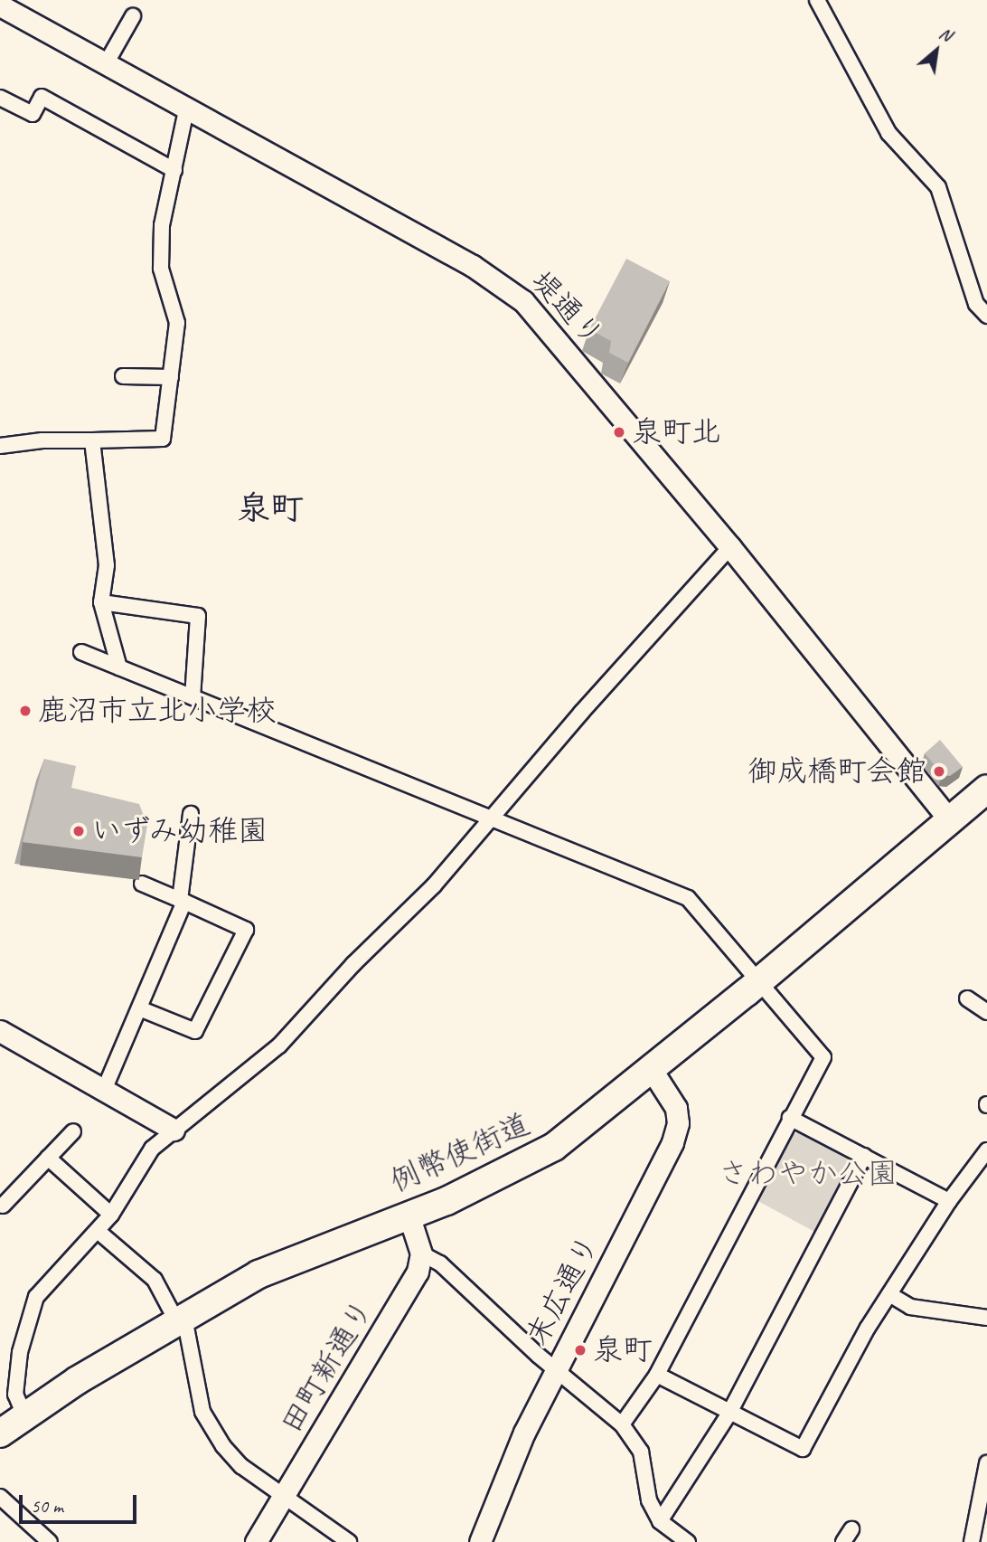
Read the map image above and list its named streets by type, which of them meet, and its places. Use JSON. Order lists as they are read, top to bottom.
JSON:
{
  "streets": {
    "highway": ["例幣使街道"],
    "street": ["堤通り", "末広通り", "田町新通り"]
  },
  "crossings": [
    ["堤通り", "例幣使街道"],
    ["例幣使街道", "末広通り"]
  ],
  "districts": ["泉町"],
  "parks": ["さわやか公園"],
  "places": [
    "泉町北",
    "鹿沼市立北小学校",
    "御成橋町会館",
    "いずみ幼稚園",
    "泉町"
  ],
  "scale_bar": "50 m",
  "north": "top right"
}
